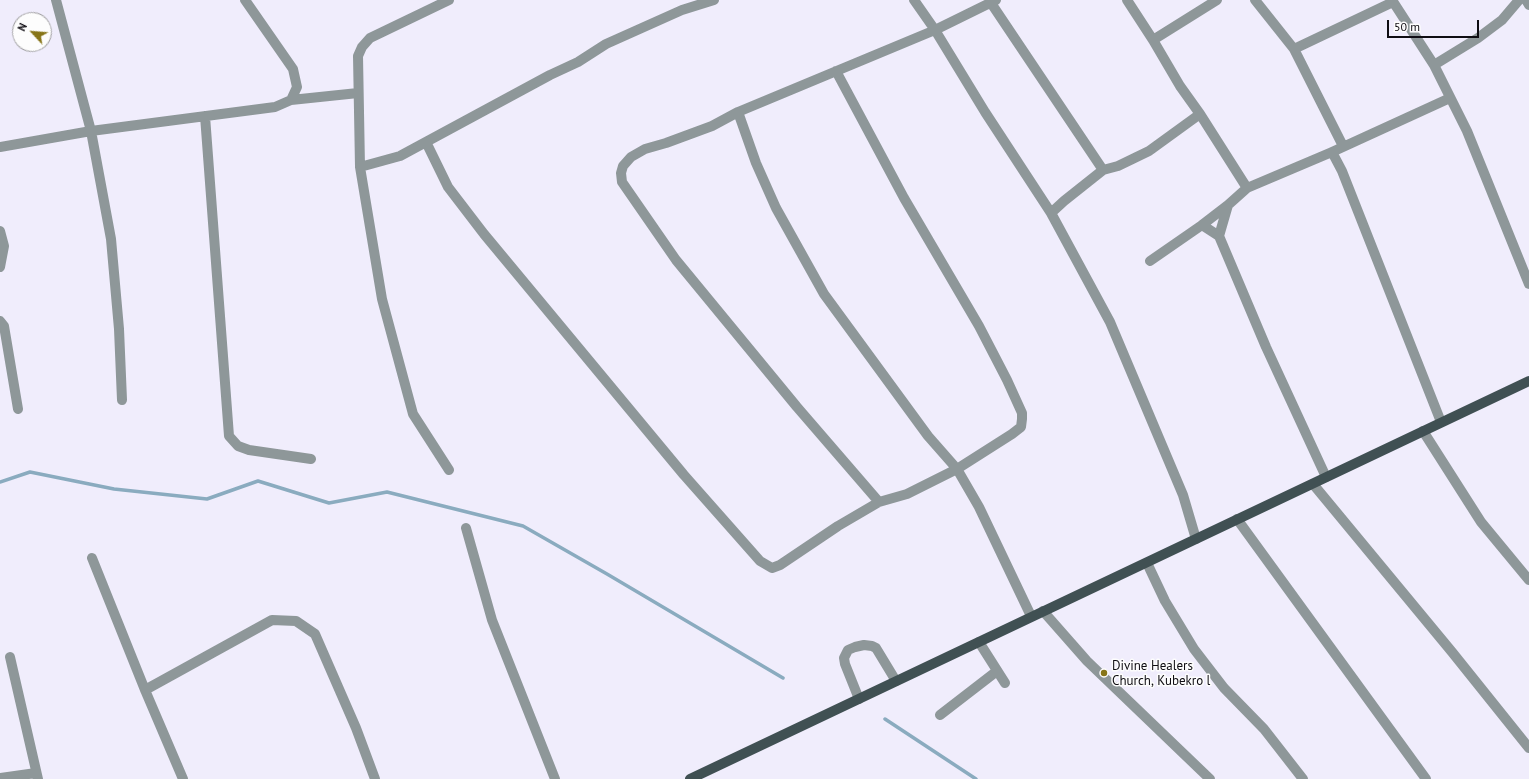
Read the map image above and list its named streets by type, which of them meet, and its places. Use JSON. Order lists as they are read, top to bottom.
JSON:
{
  "places": ["Divine Healers Church, Kubekro l"],
  "scale_bar": "50 m",
  "north": "top left"
}
